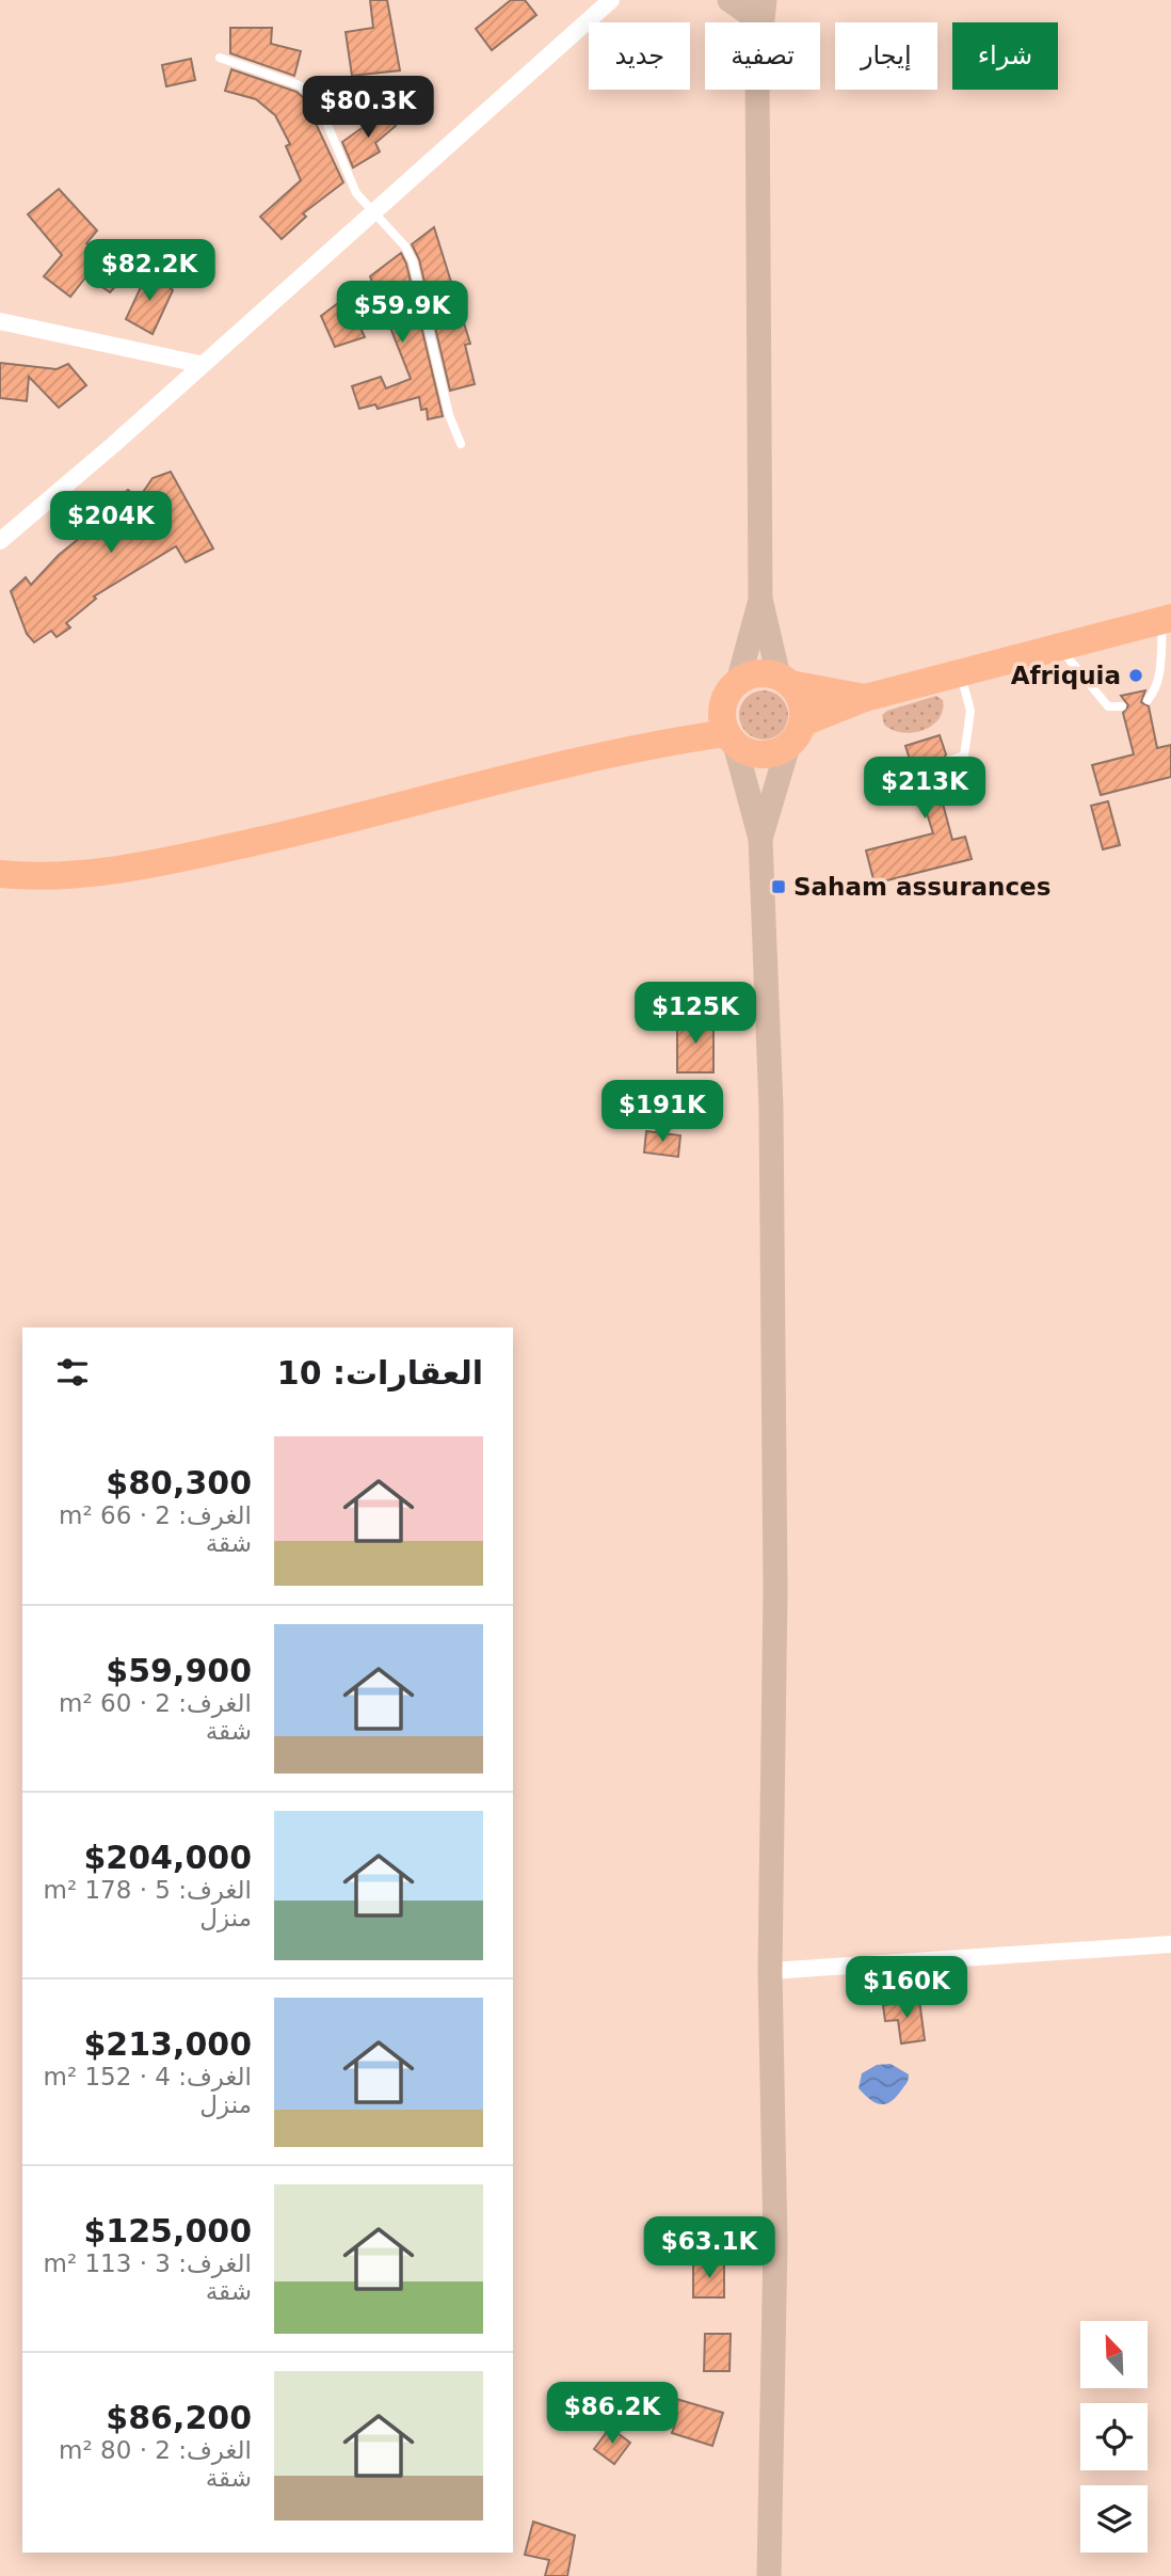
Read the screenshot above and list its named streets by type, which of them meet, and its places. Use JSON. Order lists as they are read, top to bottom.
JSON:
{
  "places": {
    "other": ["Afriquia"],
    "transit": ["Saham assurances"]
  },
  "north": "top left",
  "page": {
    "chip": [
      "شراء",
      "إيجار",
      "تصفية",
      "جديد"
    ],
    "price": [
      "$80.3K",
      "$82.2K",
      "$59.9K",
      "$204K",
      "$213K",
      "$125K",
      "$191K",
      "$160K",
      "$63.1K",
      "$86.2K"
    ],
    "heading": "العقارات: 10",
    "list": [
      {
        "name": "$80,300",
        "note": "الغرف: 2 · 66 m² · شقة"
      },
      {
        "name": "$59,900",
        "note": "الغرف: 2 · 60 m² · شقة"
      },
      {
        "name": "$204,000",
        "note": "الغرف: 5 · 178 m² · منزل"
      },
      {
        "name": "$213,000",
        "note": "الغرف: 4 · 152 m² · منزل"
      },
      {
        "name": "$125,000",
        "note": "الغرف: 3 · 113 m² · شقة"
      },
      {
        "name": "$86,200",
        "note": "الغرف: 2 · 80 m² · شقة"
      }
    ]
  }
}
